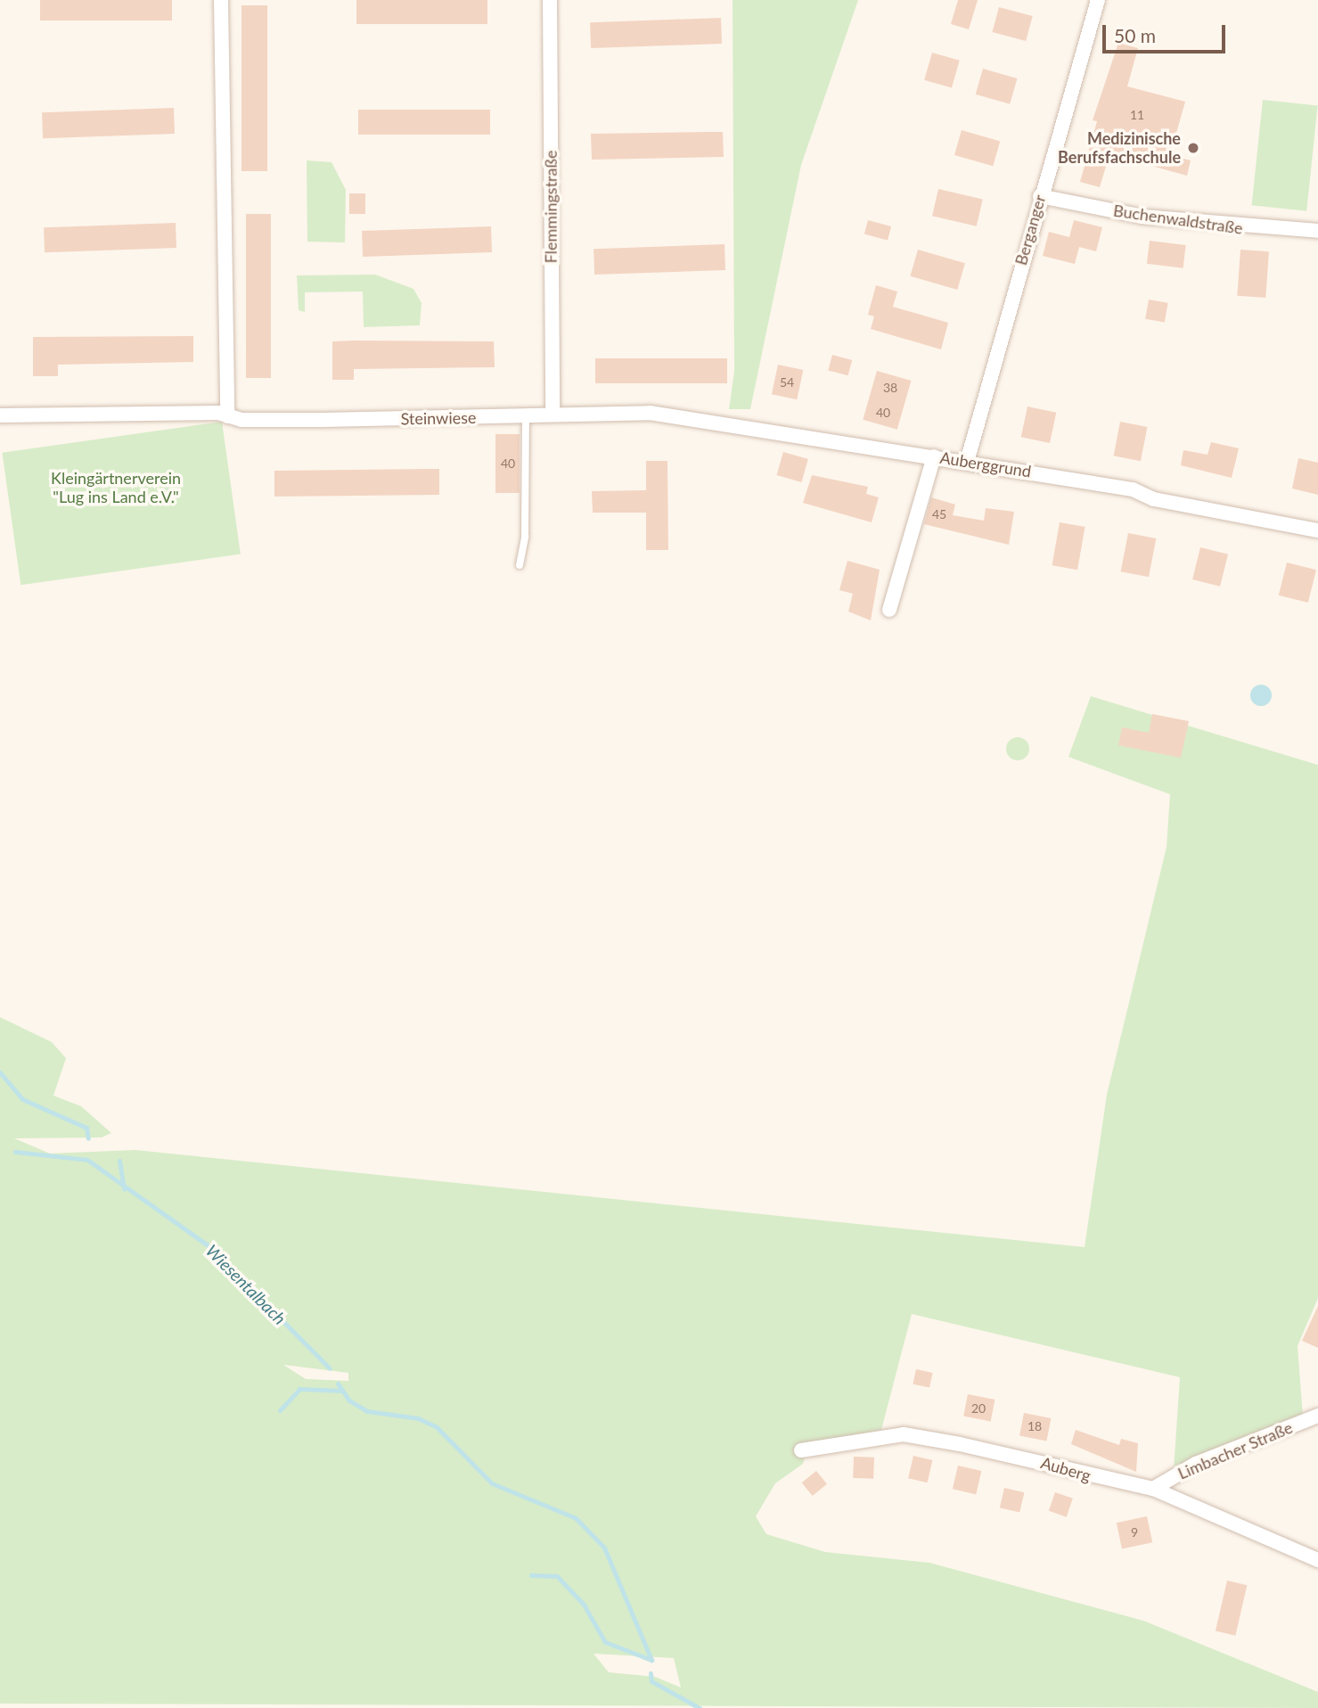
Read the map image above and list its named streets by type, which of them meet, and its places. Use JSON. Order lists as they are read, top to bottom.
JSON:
{
  "streets": {
    "street": [
      "Flemmingstraße",
      "Buchenwaldstraße",
      "Berganger",
      "Steinwiese",
      "Auberggrund",
      "Limbacher Straße",
      "Auberg"
    ]
  },
  "crossings": [
    ["Flemmingstraße", "Steinwiese"],
    ["Buchenwaldstraße", "Berganger"],
    ["Berganger", "Auberggrund"],
    ["Steinwiese", "Auberggrund"],
    ["Limbacher Straße", "Auberg"]
  ],
  "water": ["Wiesentalbach"],
  "parks": ["Kleingärtnerverein \"Lug ins Land e.V.\""],
  "places": ["Medizinische Berufsfachschule"],
  "house_numbers": [
    "11",
    "54",
    "38",
    "40",
    "40",
    "45",
    "20",
    "18",
    "9"
  ],
  "scale_bar": "50 m"
}
